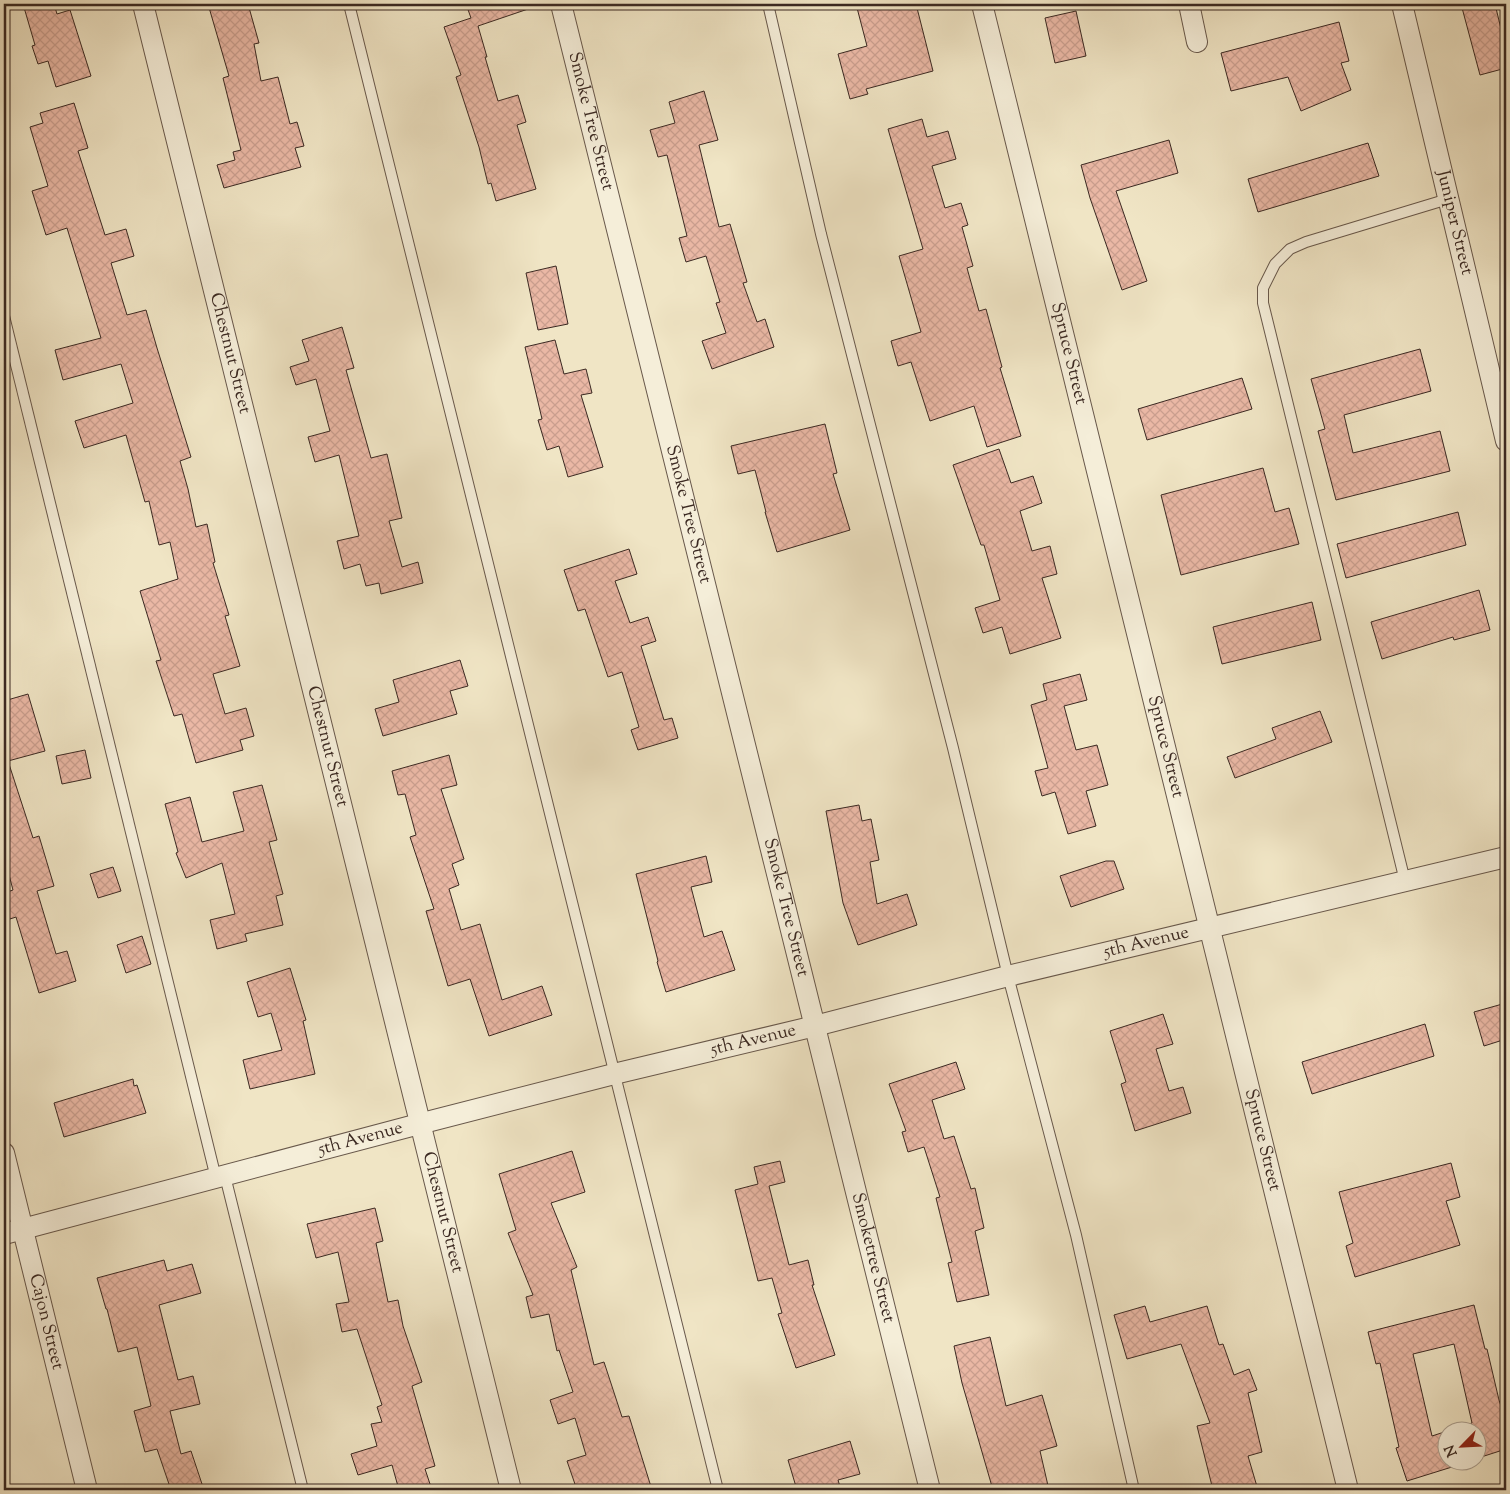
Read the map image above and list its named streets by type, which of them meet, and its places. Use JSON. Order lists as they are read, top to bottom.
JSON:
{
  "streets": {
    "street": [
      "Smoke Tree Street",
      "Juniper Street",
      "Chestnut Street",
      "Spruce Street",
      "5th Avenue",
      "Smoketree Street",
      "Cajon Street"
    ]
  },
  "crossings": [
    ["Smoke Tree Street", "5th Avenue"],
    ["Smoke Tree Street", "Smoketree Street"],
    ["Chestnut Street", "5th Avenue"],
    ["Spruce Street", "5th Avenue"],
    ["5th Avenue", "Smoketree Street"],
    ["5th Avenue", "Cajon Street"]
  ],
  "north": "bottom left"
}
